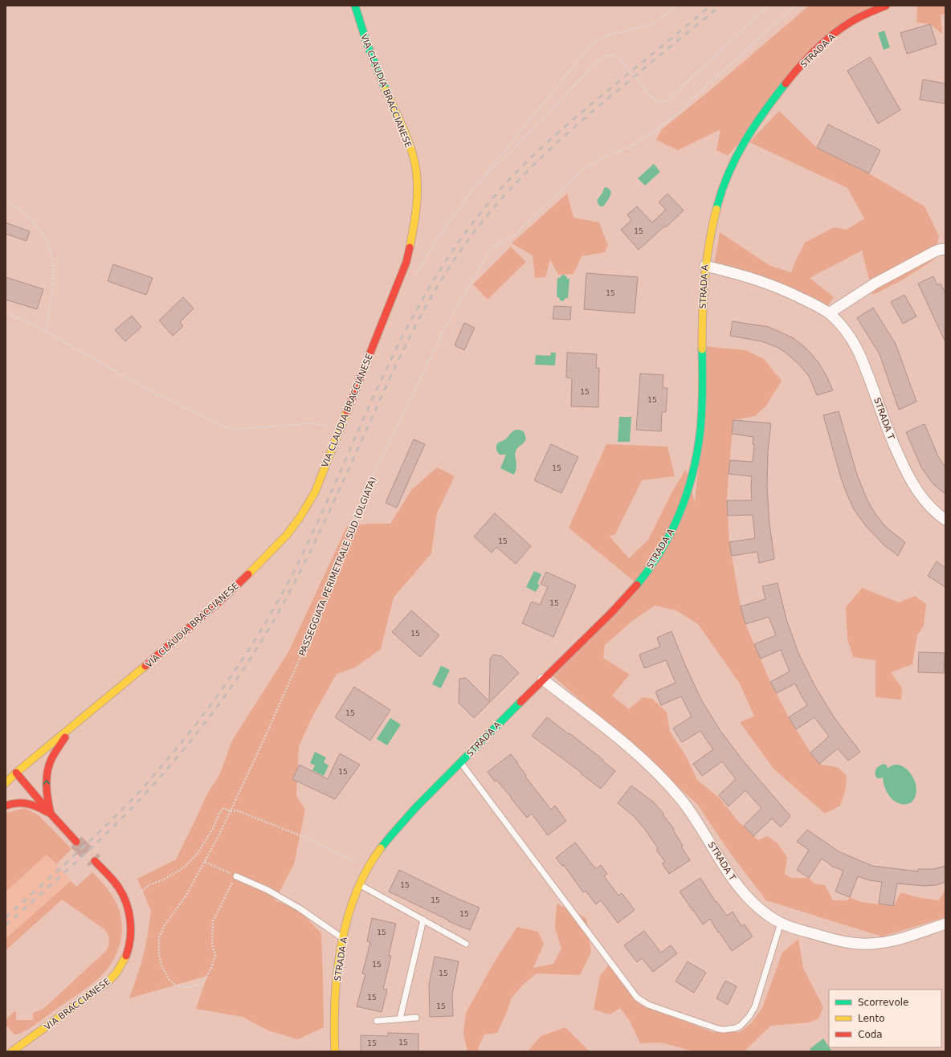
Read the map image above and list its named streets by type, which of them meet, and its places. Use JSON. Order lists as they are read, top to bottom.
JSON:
{
  "streets": {
    "street": [
      "STRADA A",
      "VIA CLAUDIA BRACCIANESE",
      "STRADA T",
      "VIA BRACCIANESE"
    ],
    "path": ["PASSEGGIATA PERIMETRALE SUD (OLGIATA)"]
  },
  "crossings": [
    ["STRADA A", "STRADA T"]
  ],
  "house_numbers": [
    "15",
    "15",
    "15",
    "15",
    "15",
    "15",
    "15",
    "15",
    "15",
    "15",
    "15",
    "15",
    "15",
    "15",
    "15",
    "15",
    "15",
    "15",
    "15",
    "15"
  ],
  "legend": ["Scorrevole", "Lento", "Coda"]
}
